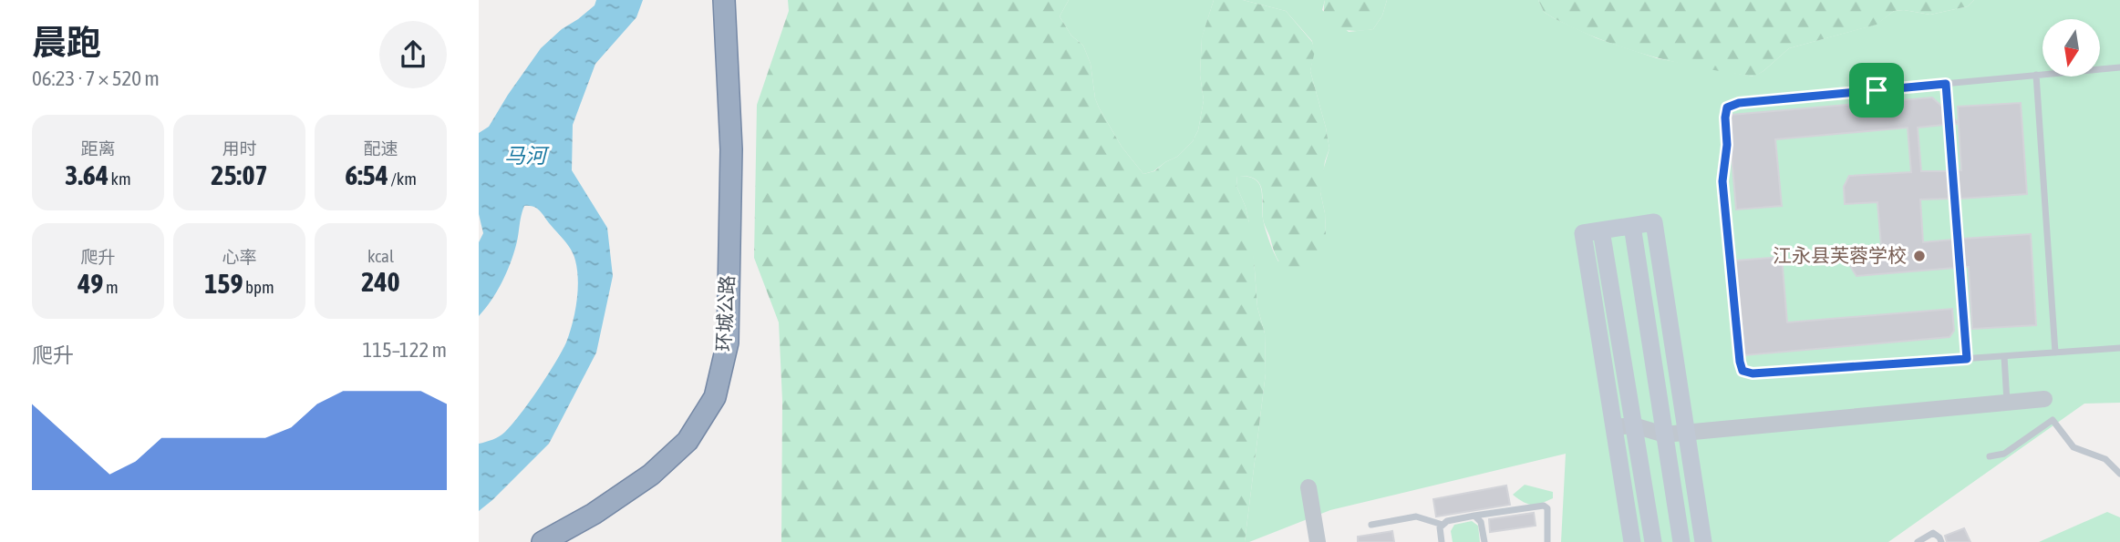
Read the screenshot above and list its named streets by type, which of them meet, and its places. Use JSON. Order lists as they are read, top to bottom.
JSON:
{
  "streets": {
    "highway": ["环城公路"]
  },
  "water": ["马河"],
  "places": ["江永县芙蓉学校"],
  "north": "bottom",
  "page": {
    "heading": ["晨跑", "06:23 · 7 × 520 m"],
    "stats": [
      ["距离", "3.64 km"],
      ["用时", "25:07"],
      ["配速", "6:54 /km"],
      ["爬升", "49 m"],
      ["心率", "159 bpm"],
      ["kcal", "240"]
    ],
    "chart": ["爬升", "115–122 m"]
  }
}
